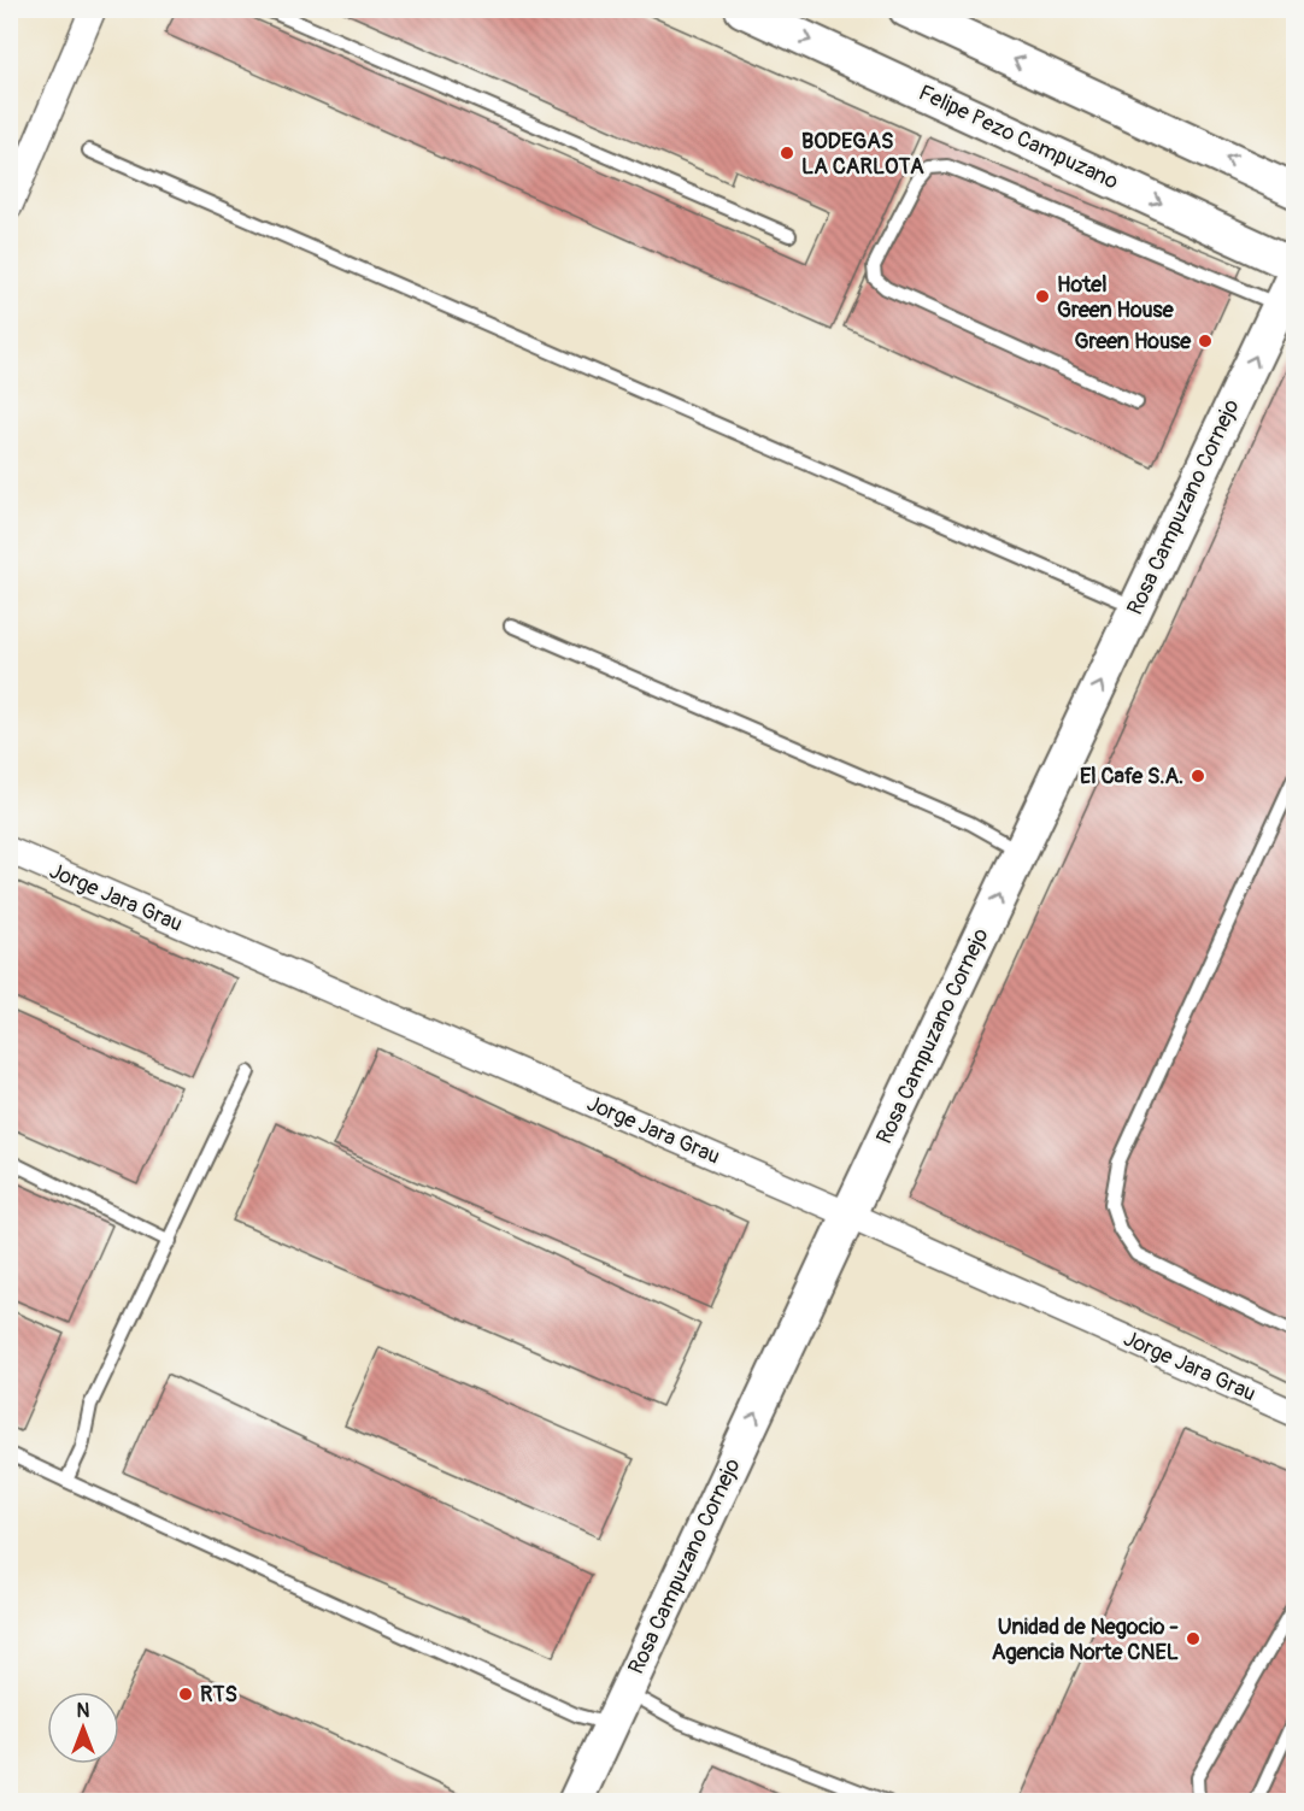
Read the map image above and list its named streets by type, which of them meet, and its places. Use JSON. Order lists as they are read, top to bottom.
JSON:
{
  "streets": {
    "street": ["Felipe Pezo Campuzano", "Rosa Campuzano Cornejo", "Jorge Jara Grau"]
  },
  "crossings": [
    ["Rosa Campuzano Cornejo", "Jorge Jara Grau"]
  ],
  "one_way": ["Rosa Campuzano Cornejo"],
  "places": [
    "BODEGAS LA CARLOTA",
    "Hotel Green House",
    "Green House",
    "El Cafe S.A.",
    "Unidad de Negocio - Agencia Norte CNEL",
    "RTS"
  ],
  "north": "top"
}
